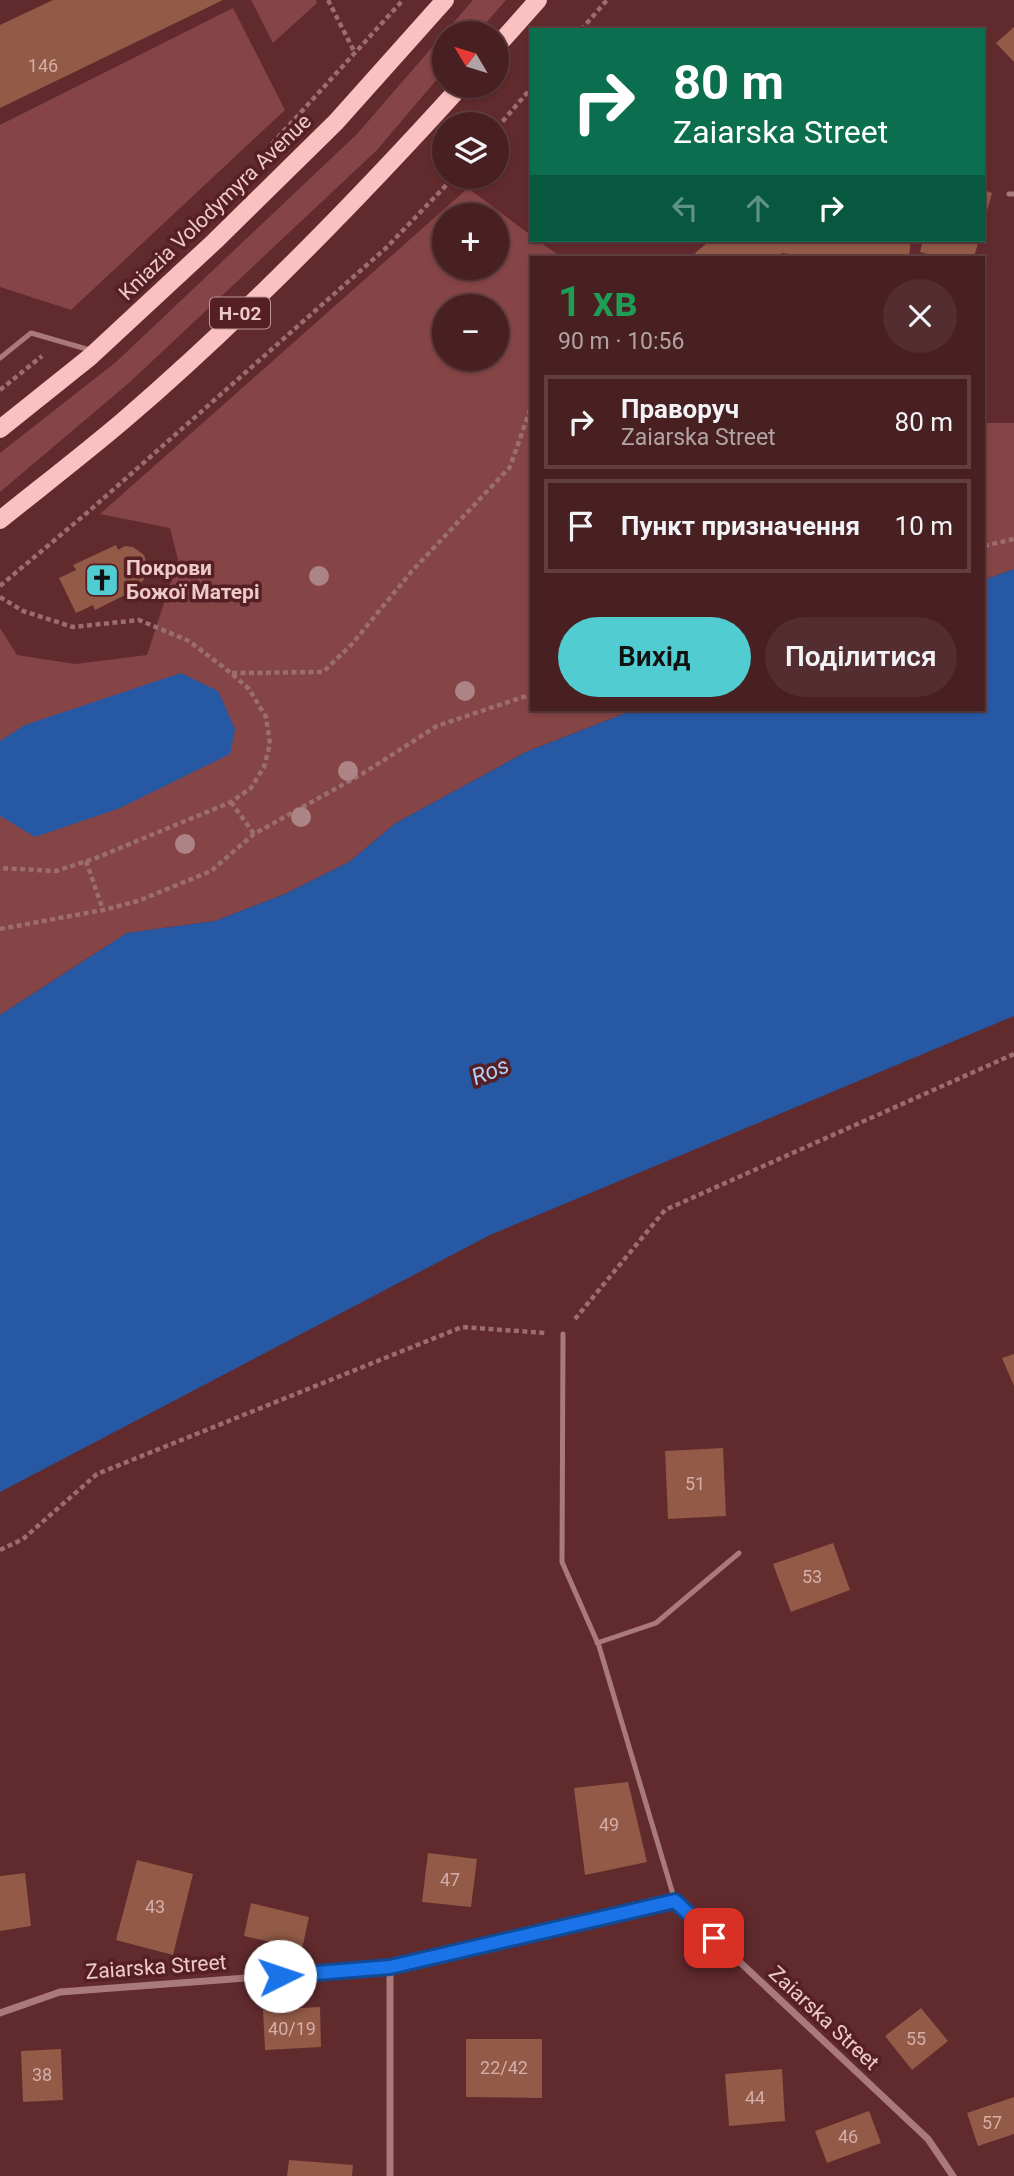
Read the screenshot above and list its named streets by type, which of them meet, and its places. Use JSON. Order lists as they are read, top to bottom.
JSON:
{
  "streets": {
    "main road": ["Kniazia Volodymyra Avenue", "Н-02"],
    "street": ["Zaiarska Street"]
  },
  "water": ["Ros"],
  "places": {
    "church": ["Покрови Божої Матері"]
  },
  "house_numbers": [
    "146",
    "51",
    "53",
    "49",
    "47",
    "43",
    "40/19",
    "55",
    "22/42",
    "38",
    "44",
    "57",
    "46"
  ],
  "north": "top left",
  "page": {
    "map_buttons": ["+", "−"],
    "turn": ["80 m", "Zaiarska Street"],
    "heading": ["1 хв", "90 m · 10:56"],
    "list": [
      {
        "name": "Праворуч",
        "note": "Zaiarska Street",
        "value": "80 m"
      },
      {
        "name": "Пункт призначення",
        "value": "10 m"
      }
    ],
    "buttons": ["Вихід", "Поділитися"]
  }
}
